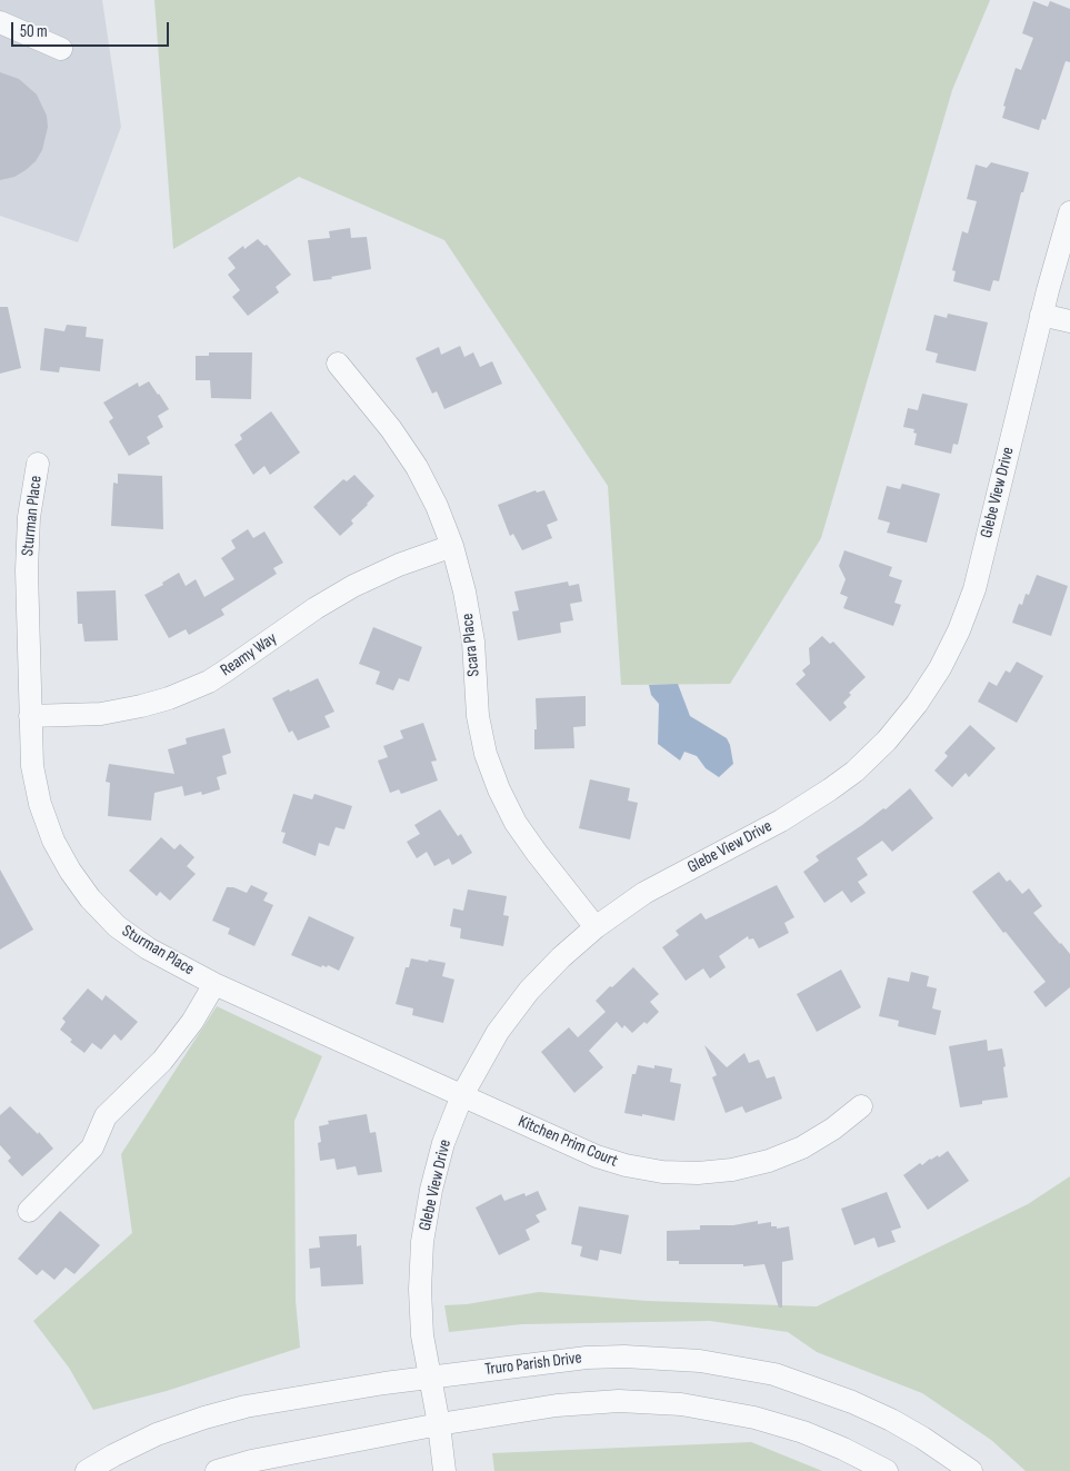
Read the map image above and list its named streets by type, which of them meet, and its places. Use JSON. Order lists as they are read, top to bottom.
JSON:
{
  "streets": {
    "street": [
      "Glebe View Drive",
      "Sturman Place",
      "Scara Place",
      "Reamy Way",
      "Kitchen Prim Court",
      "Truro Parish Drive"
    ]
  },
  "crossings": [
    ["Glebe View Drive", "Sturman Place"],
    ["Glebe View Drive", "Scara Place"],
    ["Glebe View Drive", "Kitchen Prim Court"],
    ["Glebe View Drive", "Truro Parish Drive"],
    ["Sturman Place", "Reamy Way"],
    ["Sturman Place", "Kitchen Prim Court"],
    ["Scara Place", "Reamy Way"]
  ],
  "scale_bar": "50 m"
}
